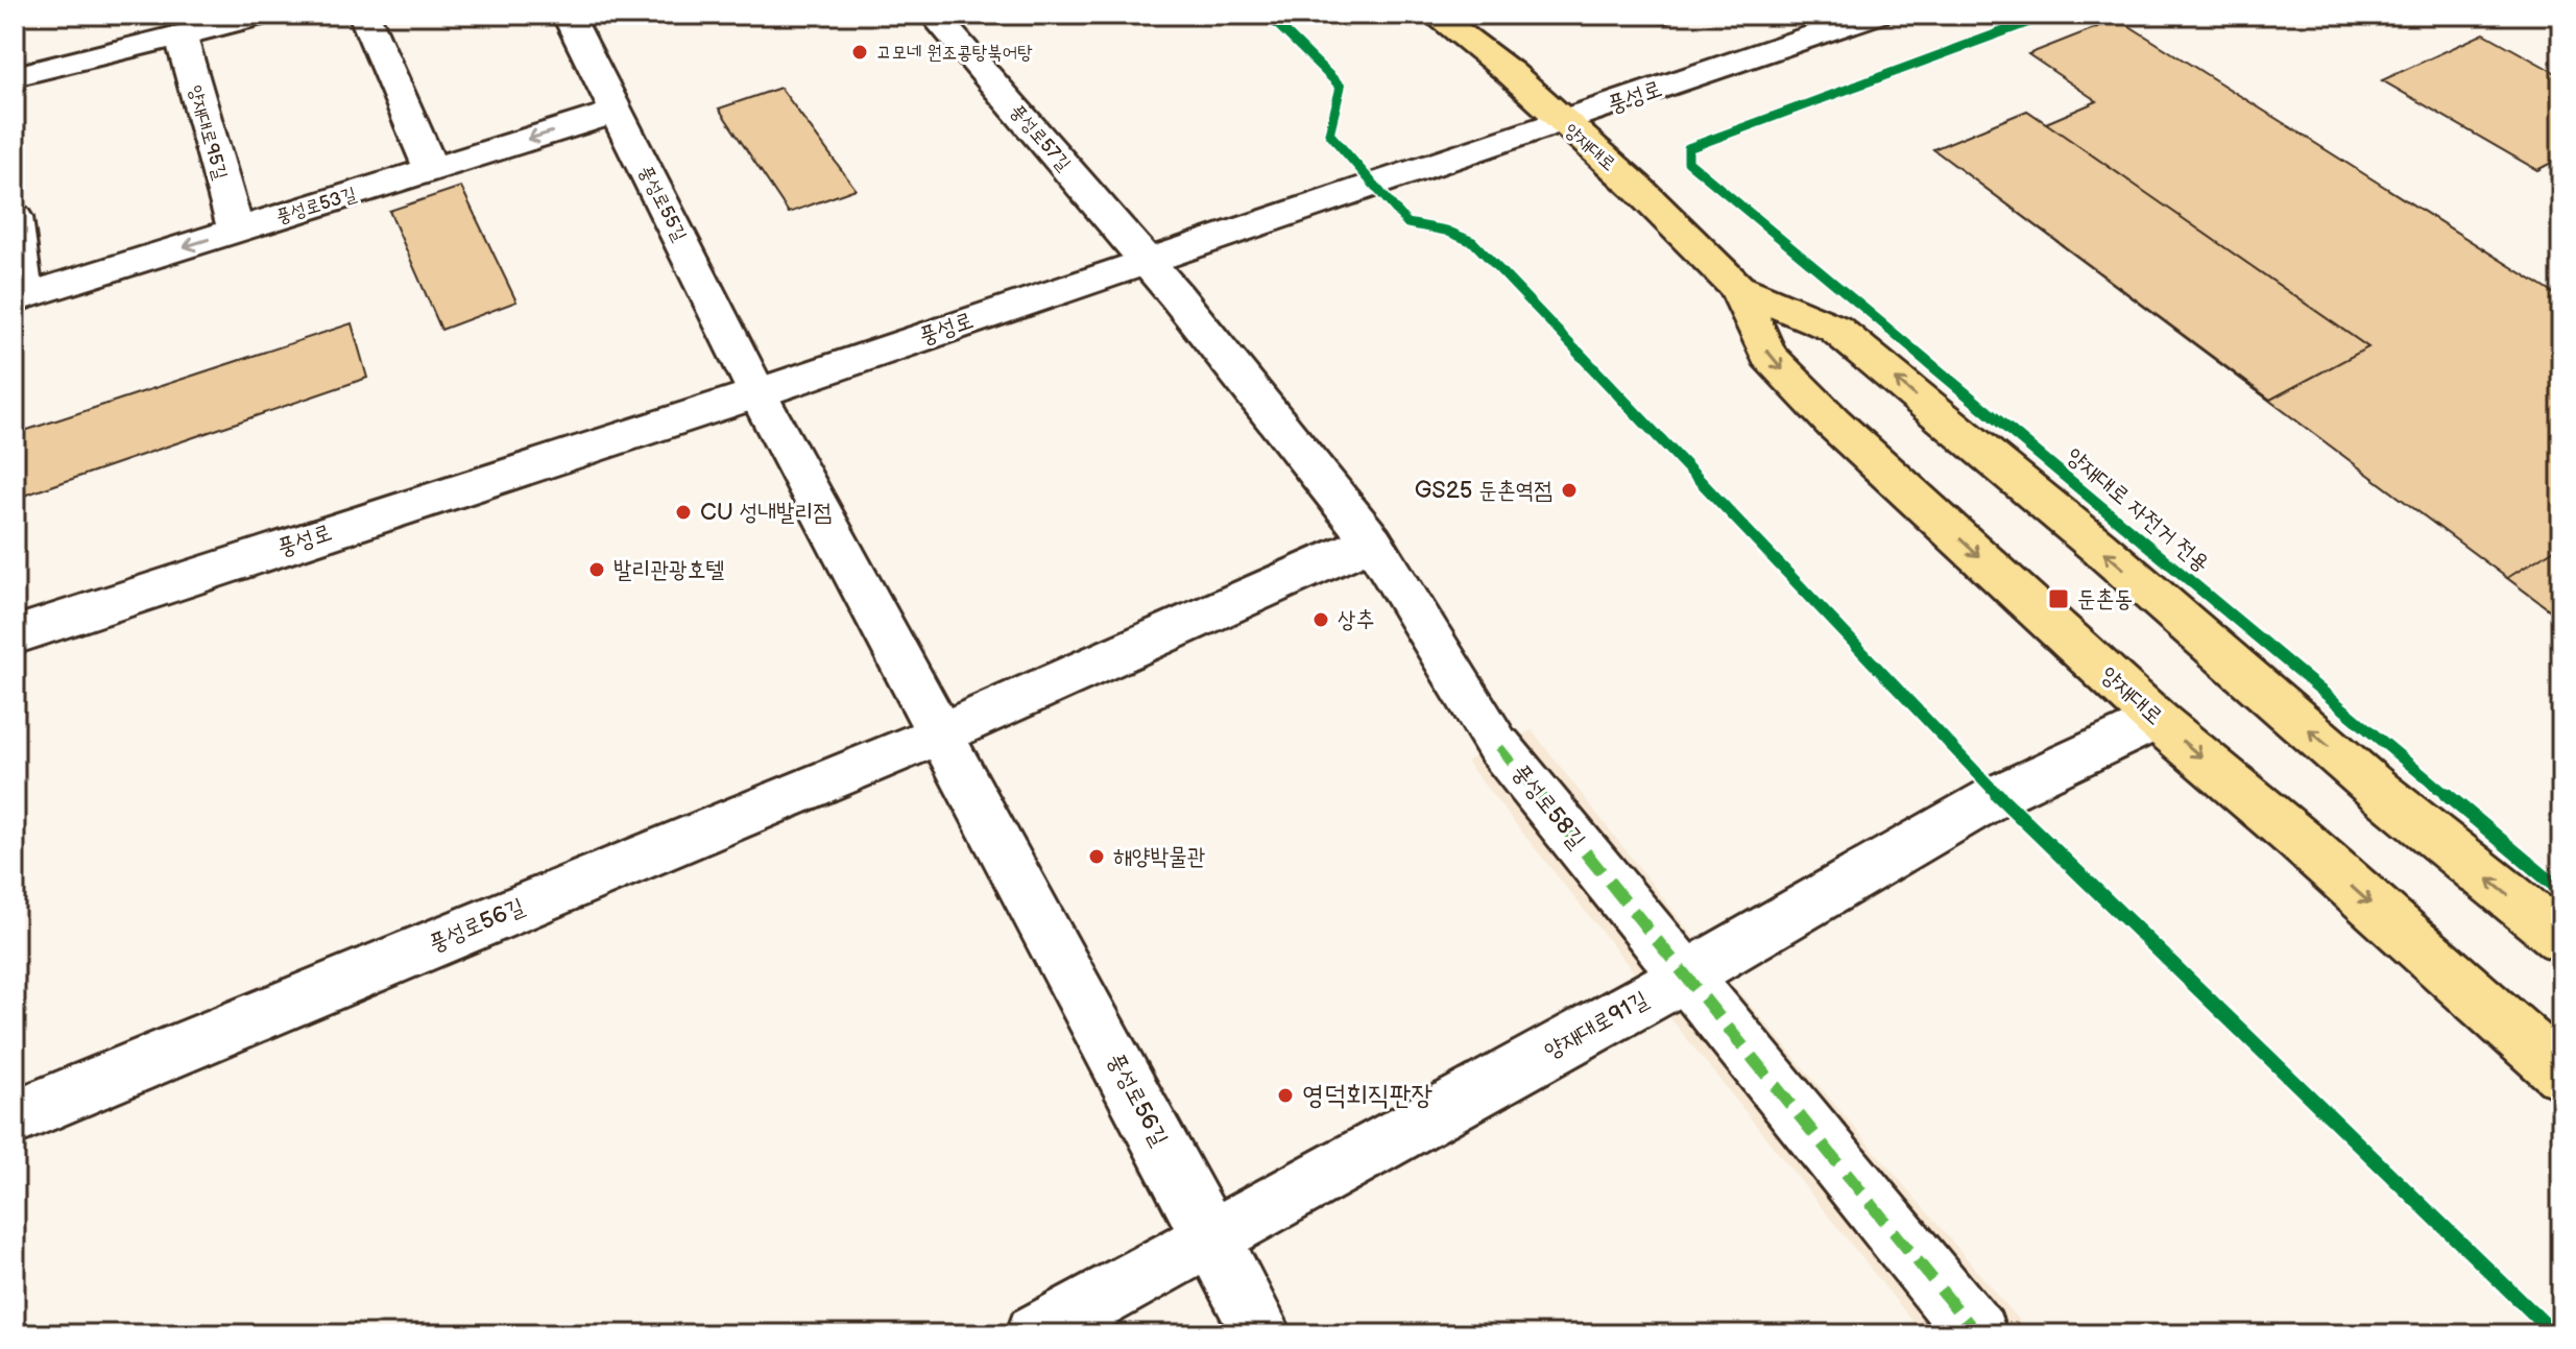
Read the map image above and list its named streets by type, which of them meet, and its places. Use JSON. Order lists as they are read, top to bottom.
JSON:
{
  "streets": {
    "main road": ["양재대로"],
    "street": [
      "풍성로",
      "양재대로95길",
      "풍성로57길",
      "풍성로55길",
      "풍성로53길",
      "풍성로58길",
      "풍성로56길",
      "양재대로91길"
    ],
    "cycle path": ["양재대로 자전거 전용"]
  },
  "crossings": [
    ["풍성로", "풍성로57길"],
    ["풍성로", "양재대로"],
    ["풍성로", "풍성로55길"],
    ["풍성로", "풍성로58길"],
    ["풍성로", "풍성로56길"],
    ["양재대로95길", "풍성로53길"],
    ["풍성로57길", "풍성로58길"],
    ["양재대로", "양재대로91길"],
    ["풍성로55길", "풍성로53길"],
    ["풍성로55길", "풍성로56길"],
    ["풍성로58길", "풍성로56길"],
    ["풍성로58길", "양재대로91길"],
    ["풍성로56길", "양재대로91길"]
  ],
  "places": {
    "other": [
      "고모네 원조콩탕북어탕",
      "GS25 둔촌역점",
      "CU 성내발리점",
      "발리관광호텔",
      "상추",
      "해양박물관",
      "영덕회직판장"
    ],
    "transit": ["둔촌동"]
  }
}
